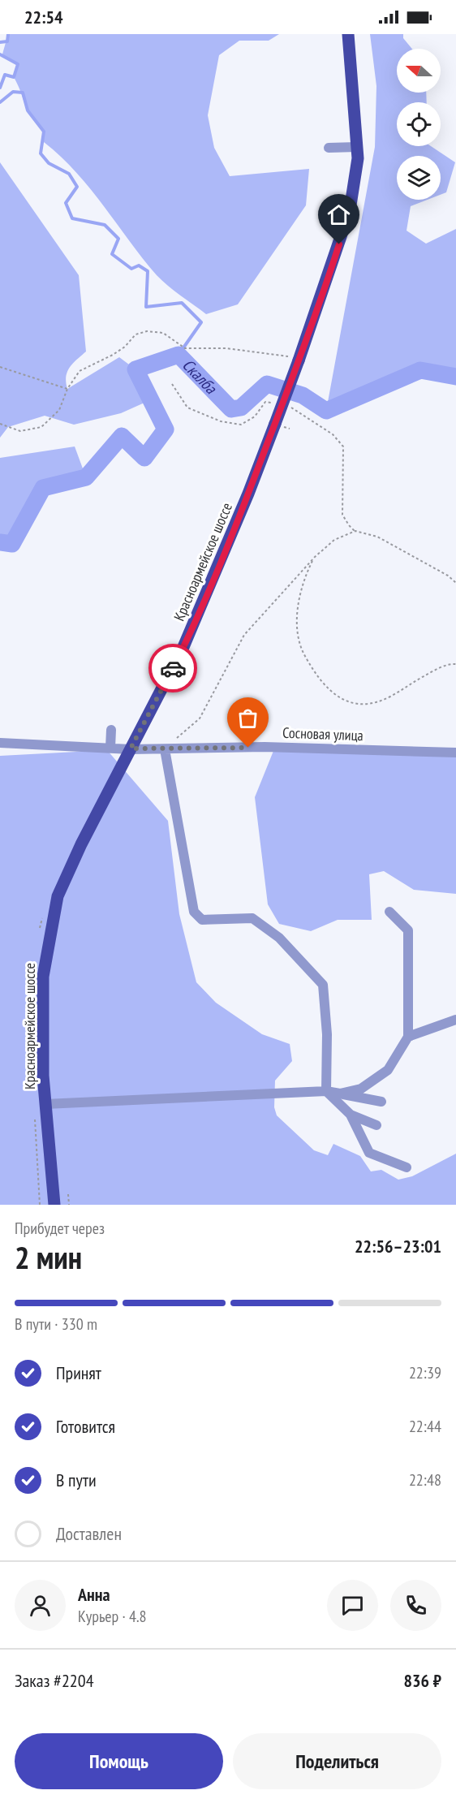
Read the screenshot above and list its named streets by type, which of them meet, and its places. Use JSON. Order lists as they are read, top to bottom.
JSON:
{
  "streets": {
    "main road": ["Красноармейское шоссе"],
    "street": ["Сосновая улица"]
  },
  "crossings": [
    ["Красноармейское шоссе", "Сосновая улица"]
  ],
  "water": ["Скалба"],
  "north": "left",
  "page": {
    "status": "22:54",
    "heading": ["2 мин", "Прибудет через", "22:56–23:01"],
    "panel": [
      "Анна",
      "Курьер · 4.8",
      "Заказ #2204",
      "836 ₽"
    ],
    "bar": "В пути · 330 m",
    "list": [
      ["Принят", "22:39"],
      ["Готовится", "22:44"],
      ["В пути", "22:48"],
      "Доставлен"
    ],
    "buttons": ["Помощь", "Поделиться"]
  }
}
